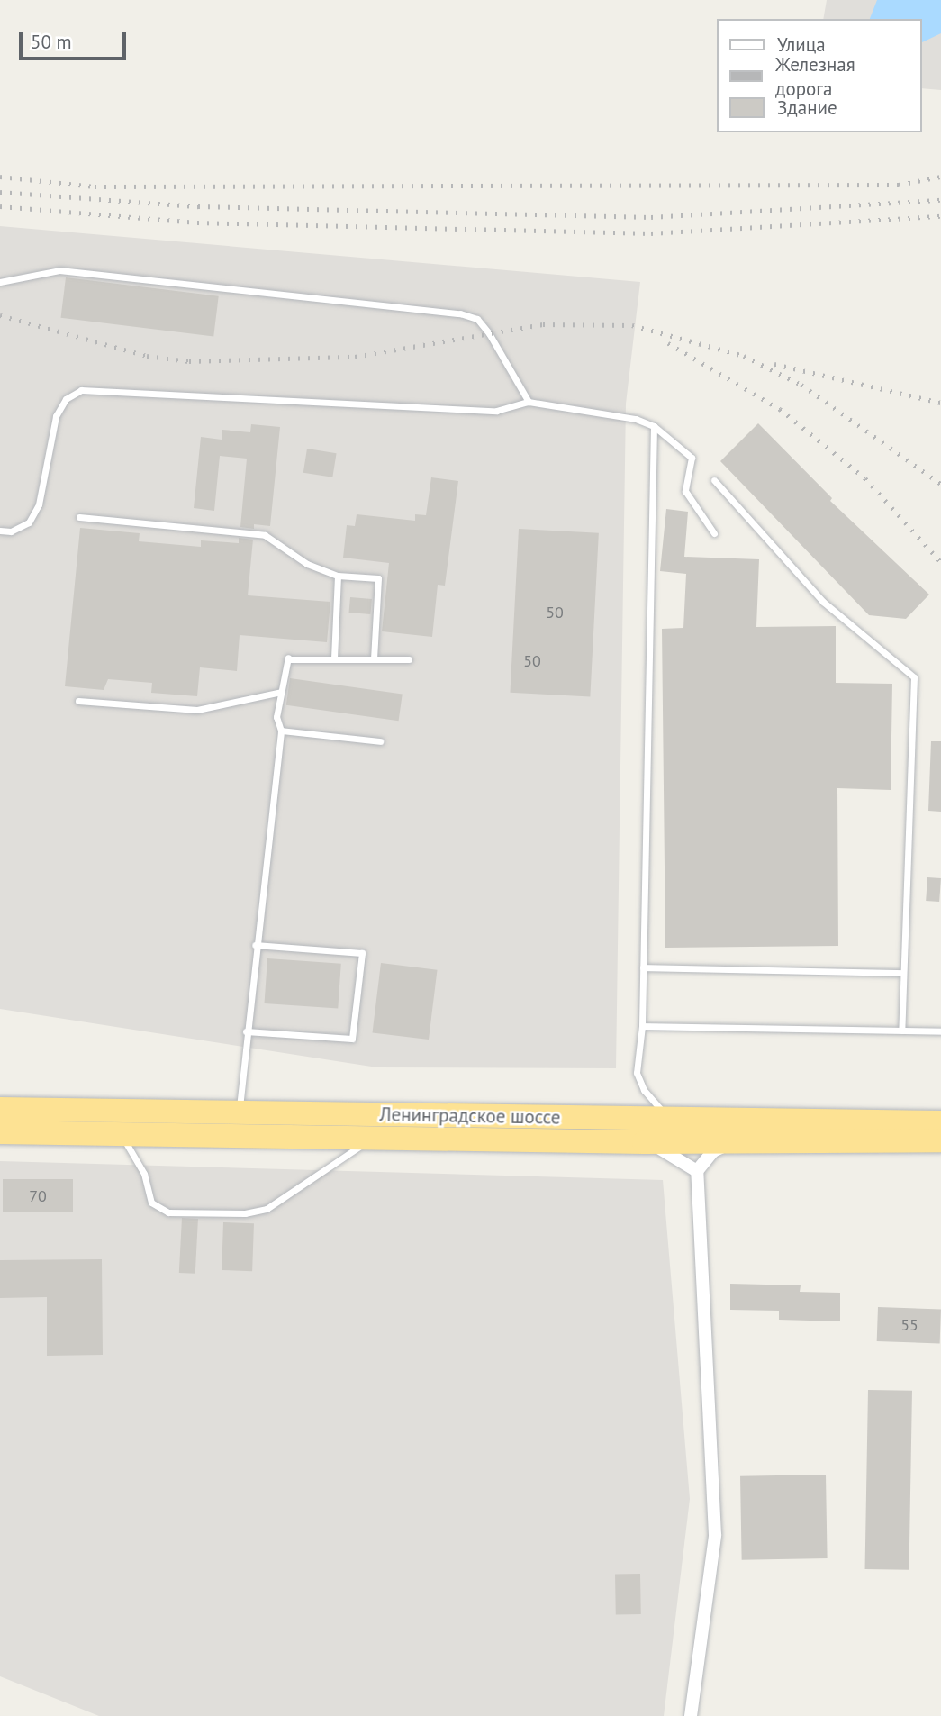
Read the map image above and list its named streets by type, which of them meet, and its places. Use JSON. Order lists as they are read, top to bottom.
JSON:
{
  "streets": {
    "highway": ["Ленинградское шоссе"]
  },
  "house_numbers": [
    "50",
    "50",
    "70",
    "55"
  ],
  "legend": ["Улица", "Железная дорога", "Здание"],
  "scale_bar": "50 m"
}
